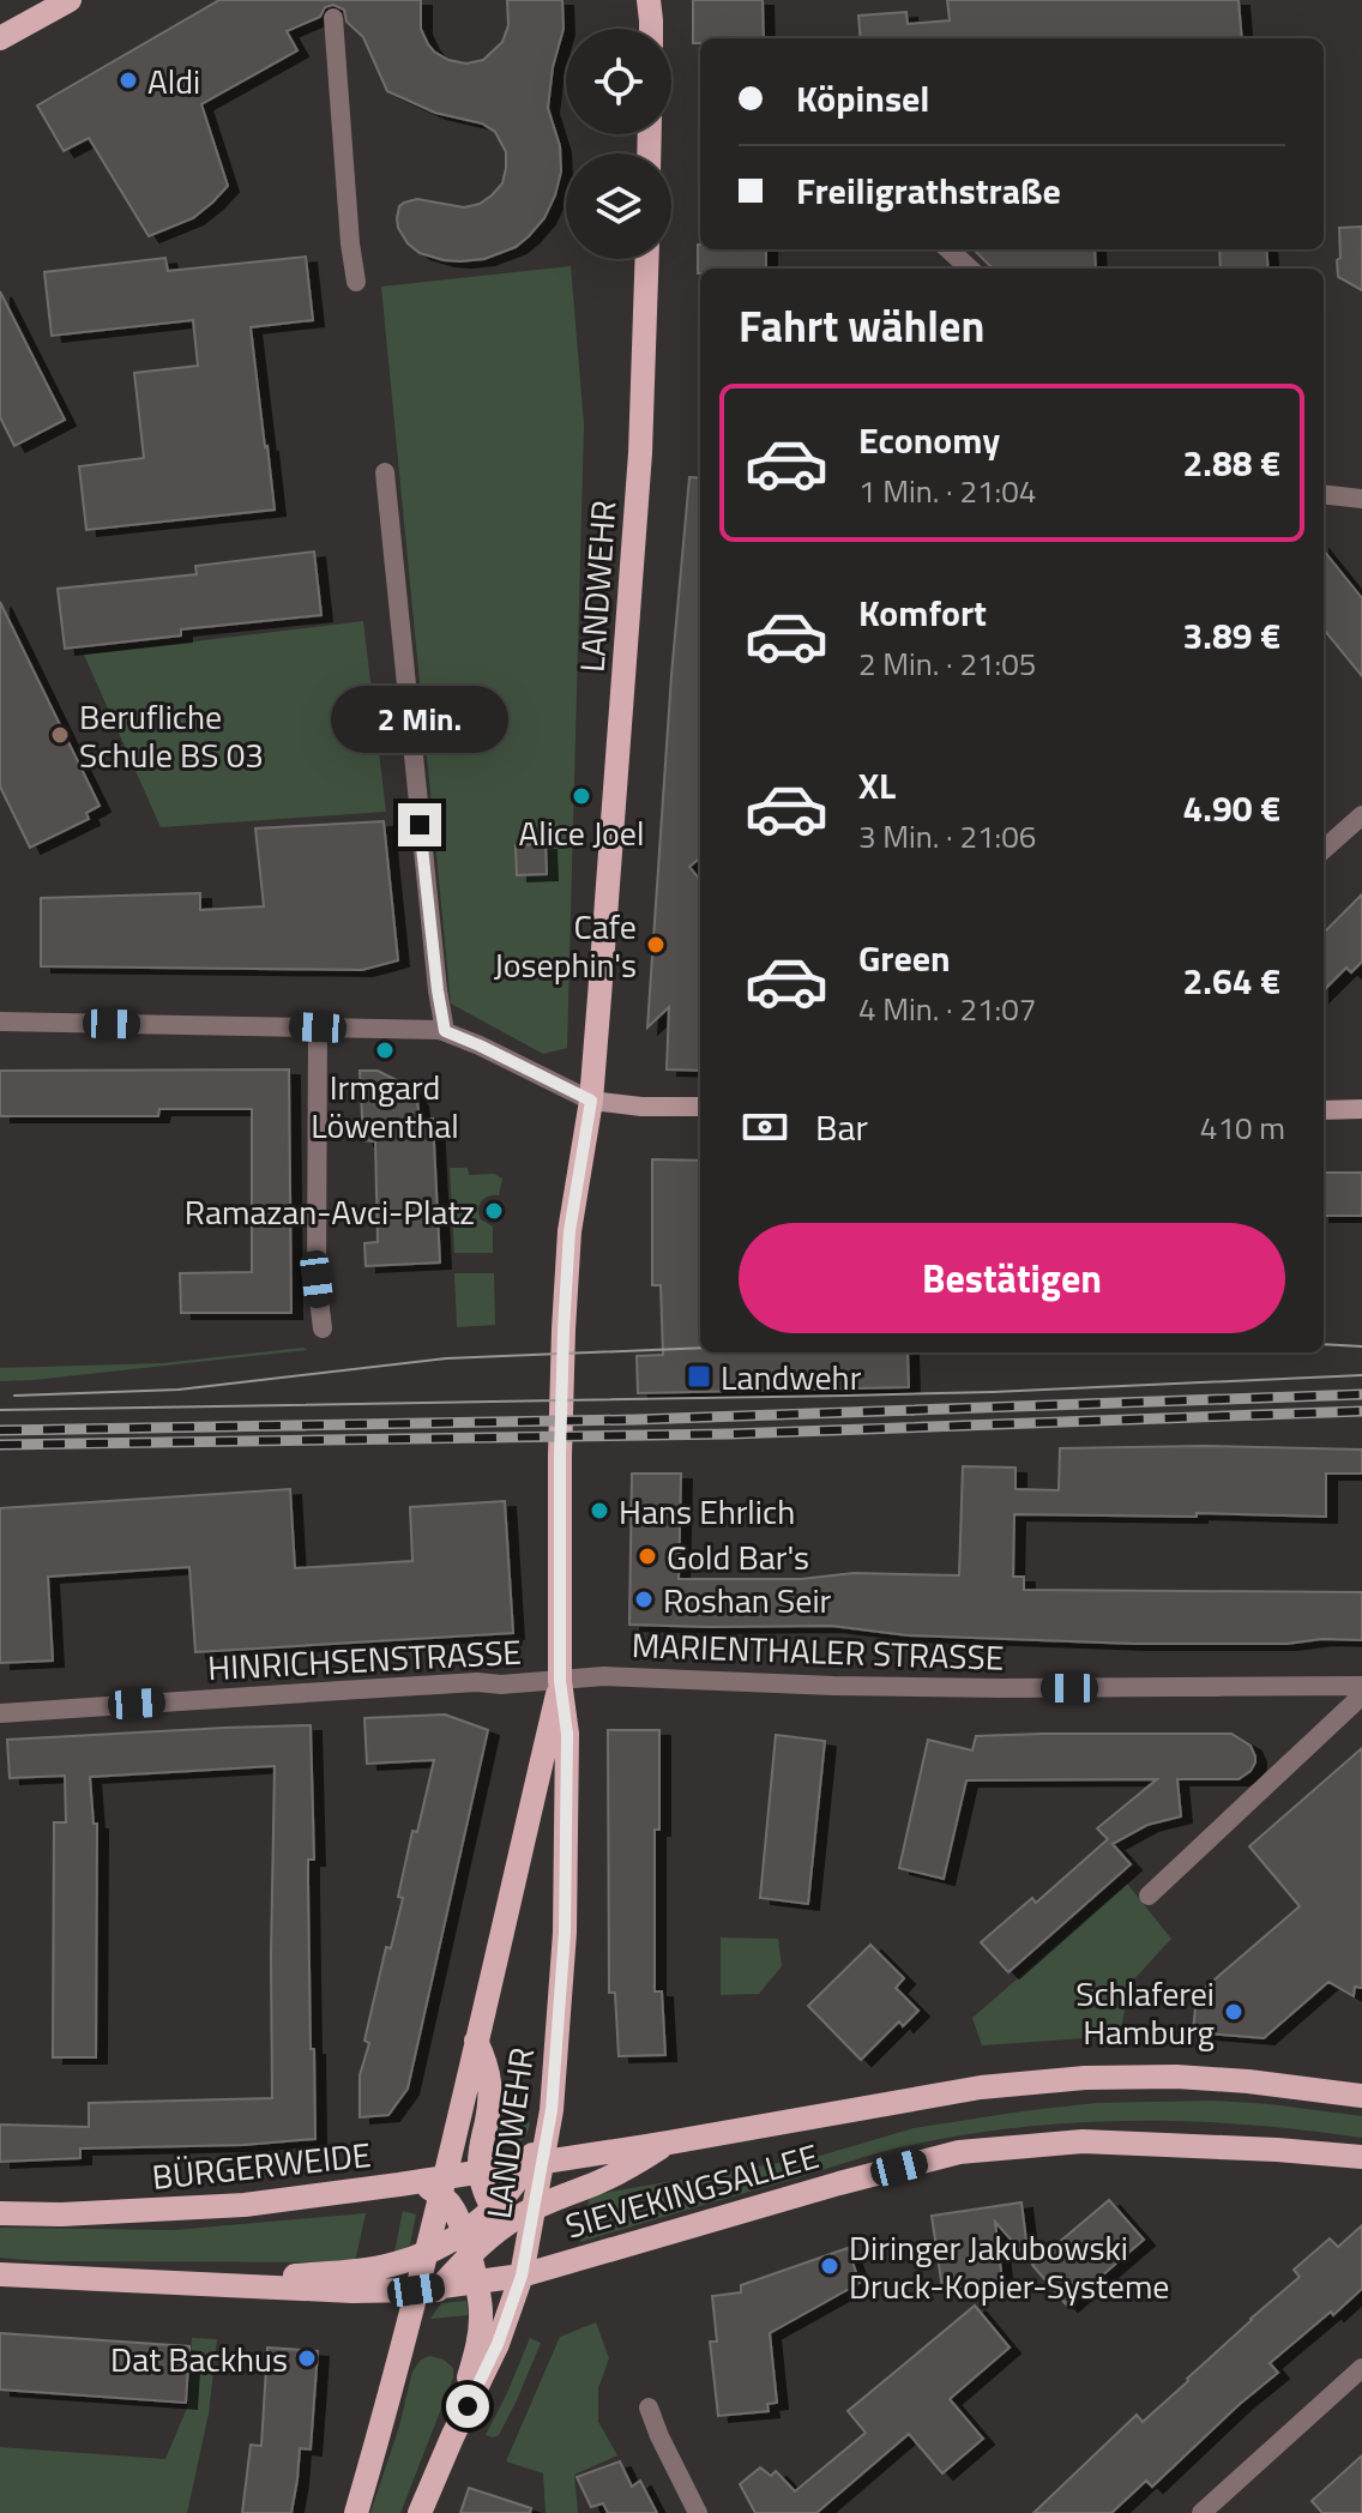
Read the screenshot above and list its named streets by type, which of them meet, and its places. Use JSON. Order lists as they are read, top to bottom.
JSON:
{
  "streets": {
    "main road": ["LANDWEHR", "BÜRGERWEIDE", "SIEVEKINGSALLEE"],
    "street": ["MARIENTHALER STRASSE", "HINRICHSENSTRASSE"]
  },
  "crossings": [
    ["LANDWEHR", "MARIENTHALER STRASSE"],
    ["LANDWEHR", "HINRICHSENSTRASSE"],
    ["LANDWEHR", "BÜRGERWEIDE"],
    ["LANDWEHR", "SIEVEKINGSALLEE"],
    ["MARIENTHALER STRASSE", "HINRICHSENSTRASSE"],
    ["BÜRGERWEIDE", "SIEVEKINGSALLEE"]
  ],
  "places": {
    "other": [
      "Aldi",
      "Berufliche Schule BS 03",
      "Alice Joel",
      "Cafe Josephin's",
      "Irmgard Löwenthal",
      "Ramazan-Avci-Platz",
      "Hans Ehrlich",
      "Gold Bar's",
      "Roshan Seir",
      "Schlaferei Hamburg",
      "Diringer Jakubowski Druck-Kopier-Systeme",
      "Dat Backhus"
    ],
    "transit": ["Landwehr"]
  },
  "page": {
    "banner": ["Köpinsel", "Freiligrathstraße"],
    "heading": "Fahrt wählen",
    "list": [
      {
        "name": "Economy",
        "note": "1 Min. · 21:04",
        "value": "2.88 €"
      },
      {
        "name": "Komfort",
        "note": "2 Min. · 21:05",
        "value": "3.89 €"
      },
      {
        "name": "XL",
        "note": "3 Min. · 21:06",
        "value": "4.90 €"
      },
      {
        "name": "Green",
        "note": "4 Min. · 21:07",
        "value": "2.64 €"
      }
    ],
    "bubble": "2 Min.",
    "pay": ["Bar", "410 m"],
    "buttons": "Bestätigen"
  }
}
